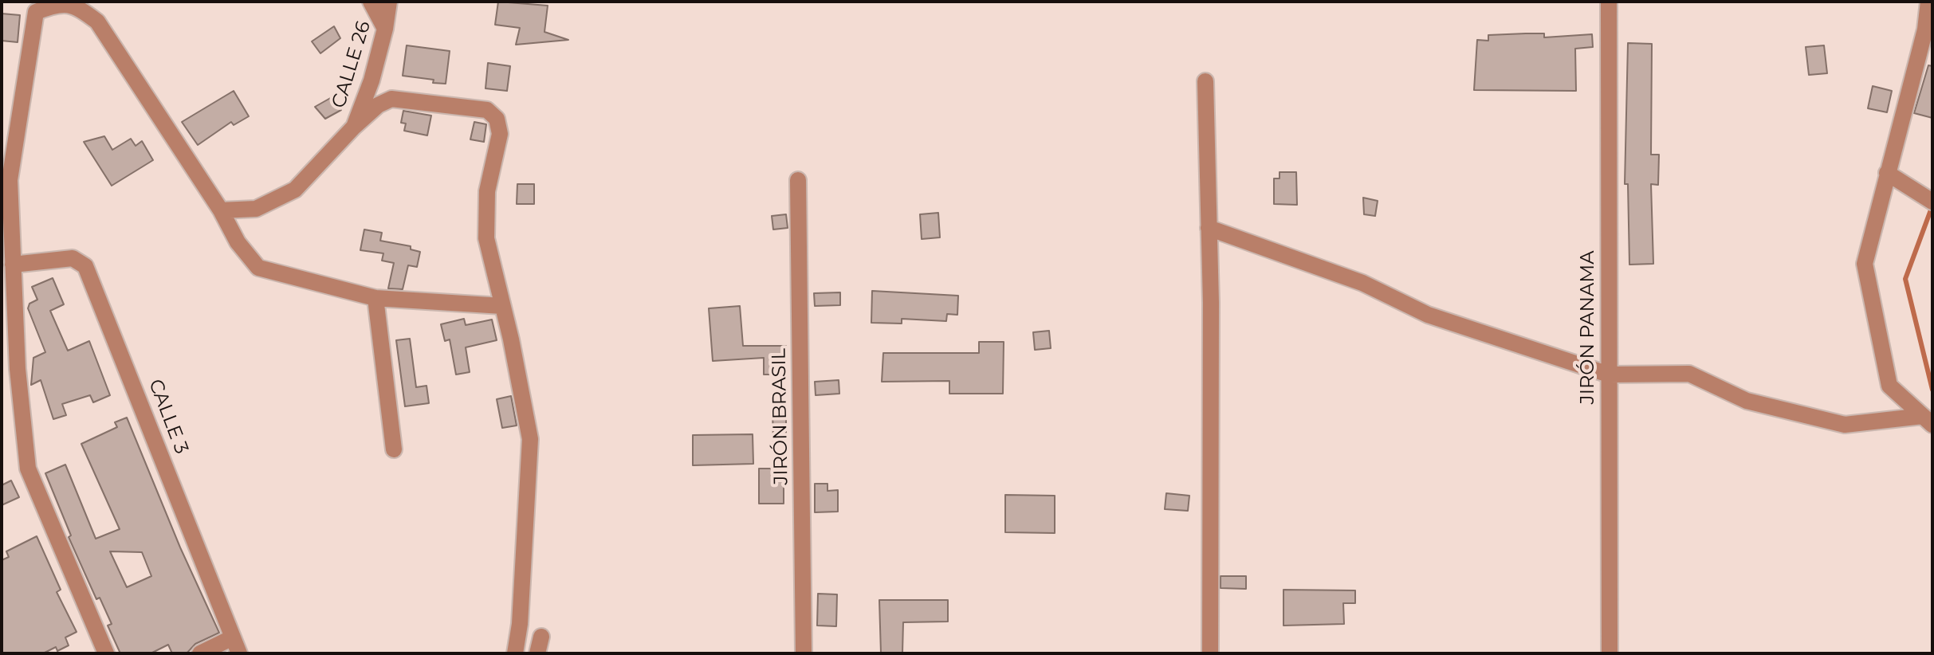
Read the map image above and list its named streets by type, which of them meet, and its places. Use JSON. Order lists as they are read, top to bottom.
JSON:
{
  "streets": {
    "street": [
      "CALLE 26",
      "JIRÓN PANAMA",
      "CALLE 3",
      "JIRÓN BRASIL"
    ]
  }
}
